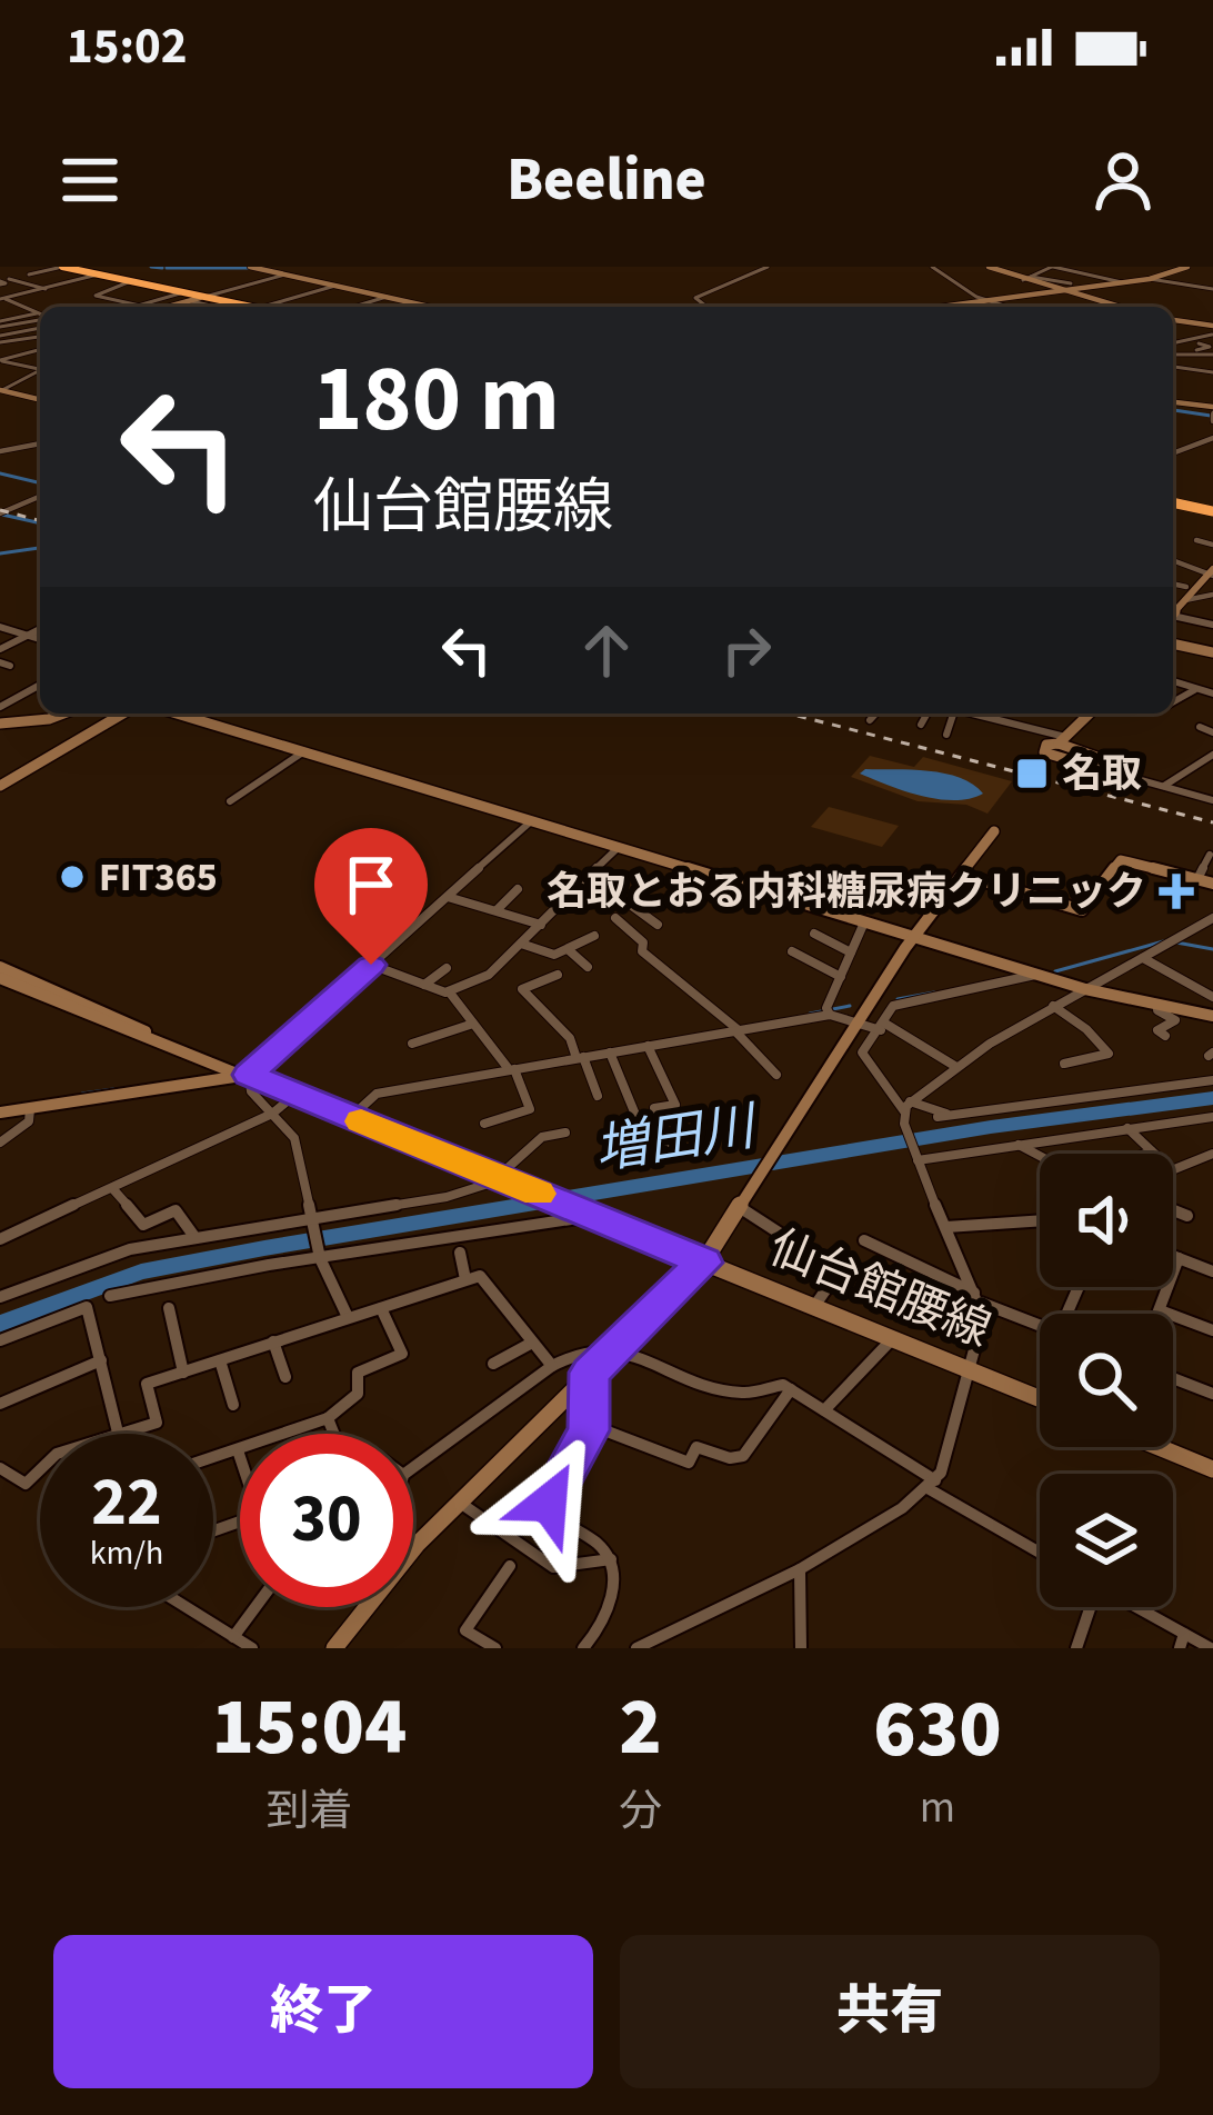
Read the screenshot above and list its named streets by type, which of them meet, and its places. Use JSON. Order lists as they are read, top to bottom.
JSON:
{
  "streets": {
    "street": ["仙台館腰線"]
  },
  "water": ["増田川"],
  "places": {
    "transit": ["名取"],
    "other": ["FIT365"],
    "health": ["名取とおる内科糖尿病クリニック"]
  },
  "page": {
    "status": "15:02",
    "header": "Beeline",
    "turn": ["180 m", "仙台館腰線"],
    "speed": "22 km/h",
    "limit": "30",
    "eta": [
      "15:04",
      "到着",
      "2",
      "分",
      "630",
      "m"
    ],
    "buttons": ["終了", "共有"]
  }
}
